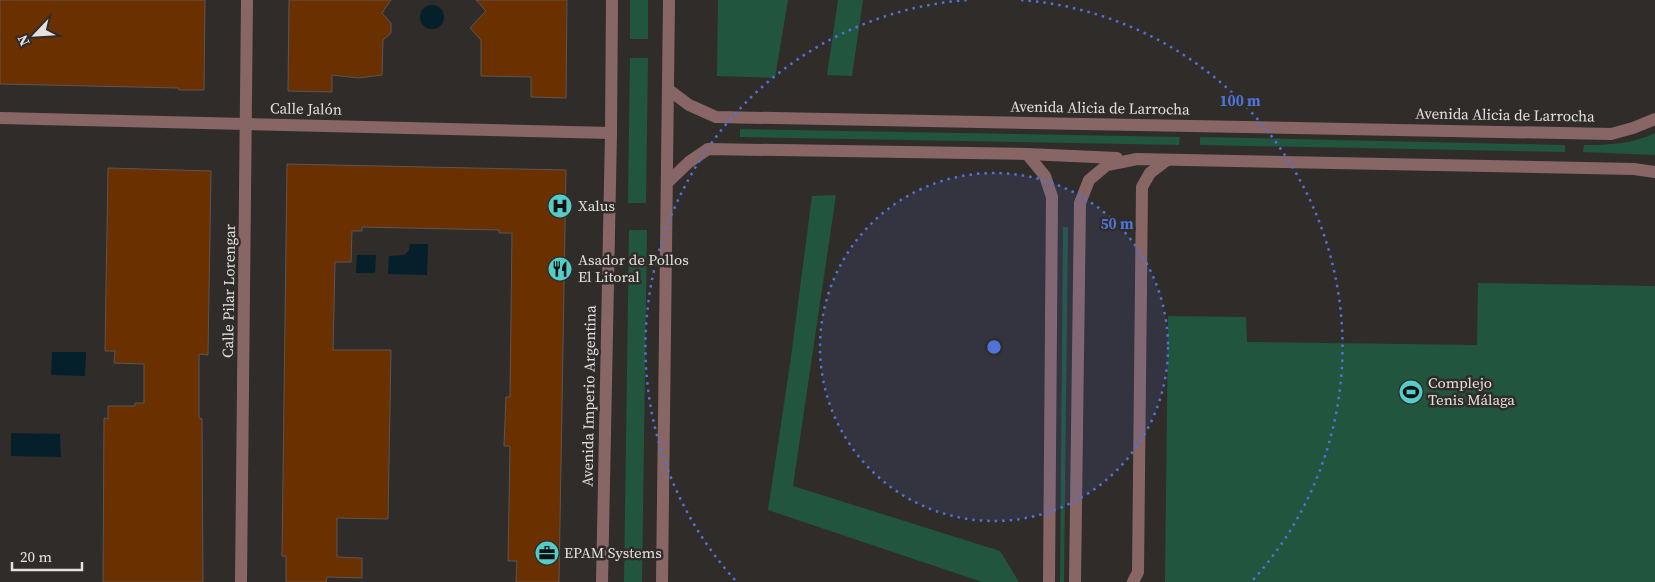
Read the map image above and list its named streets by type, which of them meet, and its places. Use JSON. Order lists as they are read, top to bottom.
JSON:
{
  "streets": {
    "street": [
      "Avenida Alicia de Larrocha",
      "Calle Jalón",
      "Calle Pilar Lorengar",
      "Avenida Imperio Argentina"
    ]
  },
  "crossings": [
    ["Calle Jalón", "Calle Pilar Lorengar"],
    ["Calle Jalón", "Avenida Imperio Argentina"]
  ],
  "places": {
    "hospital": ["Xalus"],
    "restaurant": ["Asador de Pollos El Litoral"],
    "sports": ["Complejo Tenis Málaga"],
    "office": ["EPAM Systems"]
  },
  "scale_bar": "20 m",
  "north": "bottom left",
  "rings": ["100 m", "50 m"]
}
